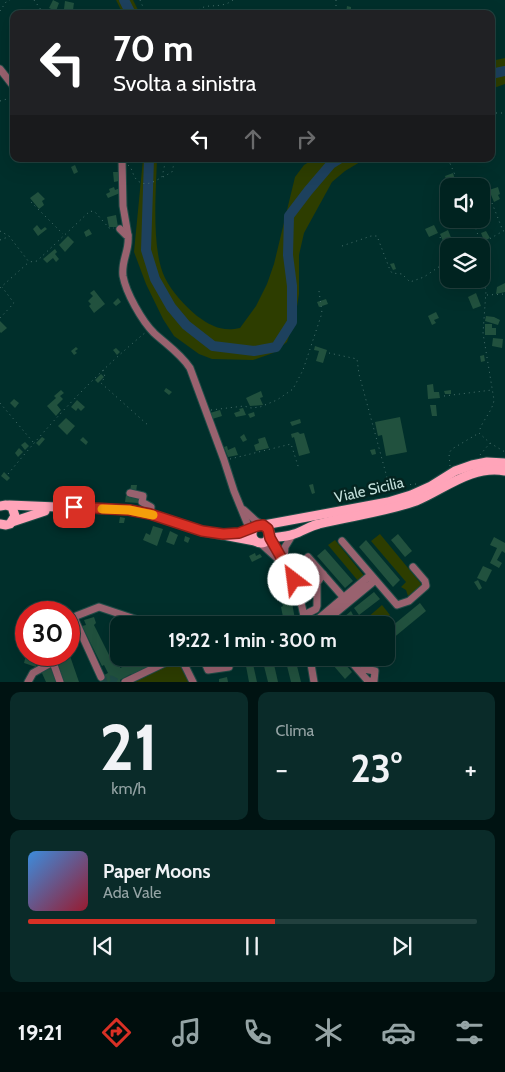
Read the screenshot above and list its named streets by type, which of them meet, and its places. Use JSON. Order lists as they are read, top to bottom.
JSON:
{
  "streets": {
    "main road": ["Viale Sicilia"]
  },
  "page": {
    "turn": ["70 m", "Svolta a sinistra"],
    "limit": "30",
    "trip": "19:22 · 1 min · 300 m",
    "tile": [
      ["21", "km/h"],
      "Clima"
    ],
    "heat": ["−", "23°", "+"],
    "song": ["Paper Moons", "Ada Vale"],
    "tabs": "19:21"
  }
}
